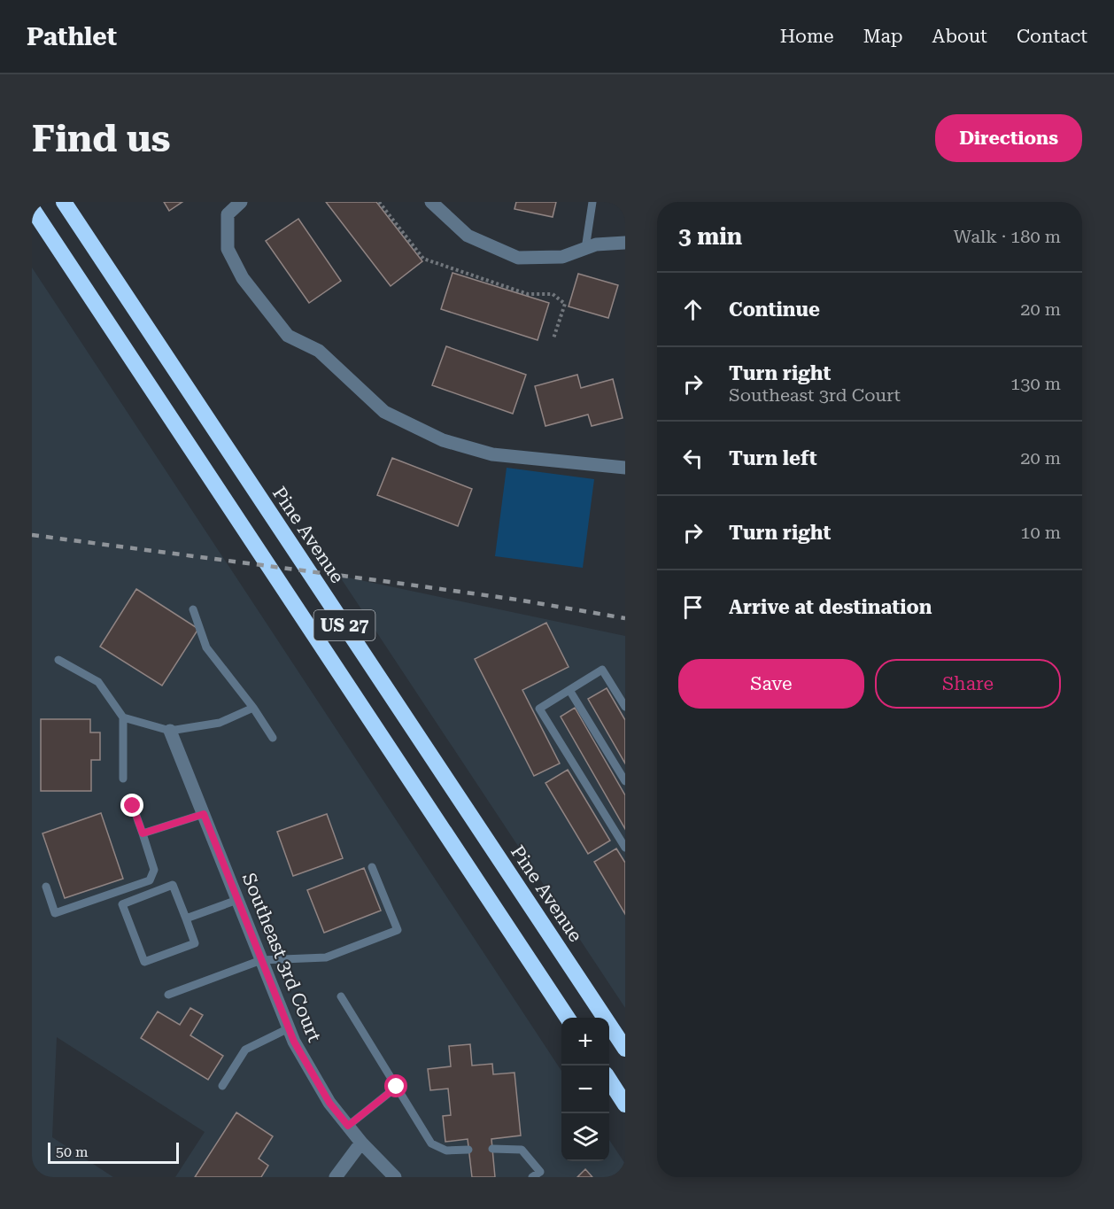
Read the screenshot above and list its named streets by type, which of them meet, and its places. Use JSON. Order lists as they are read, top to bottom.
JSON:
{
  "streets": {
    "highway": ["Pine Avenue", "US 27"],
    "street": ["Southeast 3rd Court"]
  },
  "scale_bar": "50 m",
  "page": {
    "header": "Pathlet",
    "nav": [
      "Home",
      "Map",
      "About",
      "Contact"
    ],
    "buttons": [
      "Directions",
      ["Save", "Share"]
    ],
    "title": "Find us",
    "heading": ["3 min", "Walk · 180 m"],
    "list": [
      ["Continue", "20 m"],
      ["Turn right", "Southeast 3rd Court", "130 m"],
      ["Turn left", "20 m"],
      ["Turn right", "10 m"],
      "Arrive at destination"
    ],
    "map_buttons": ["+", "−"],
    "scale": "50 m"
  }
}
